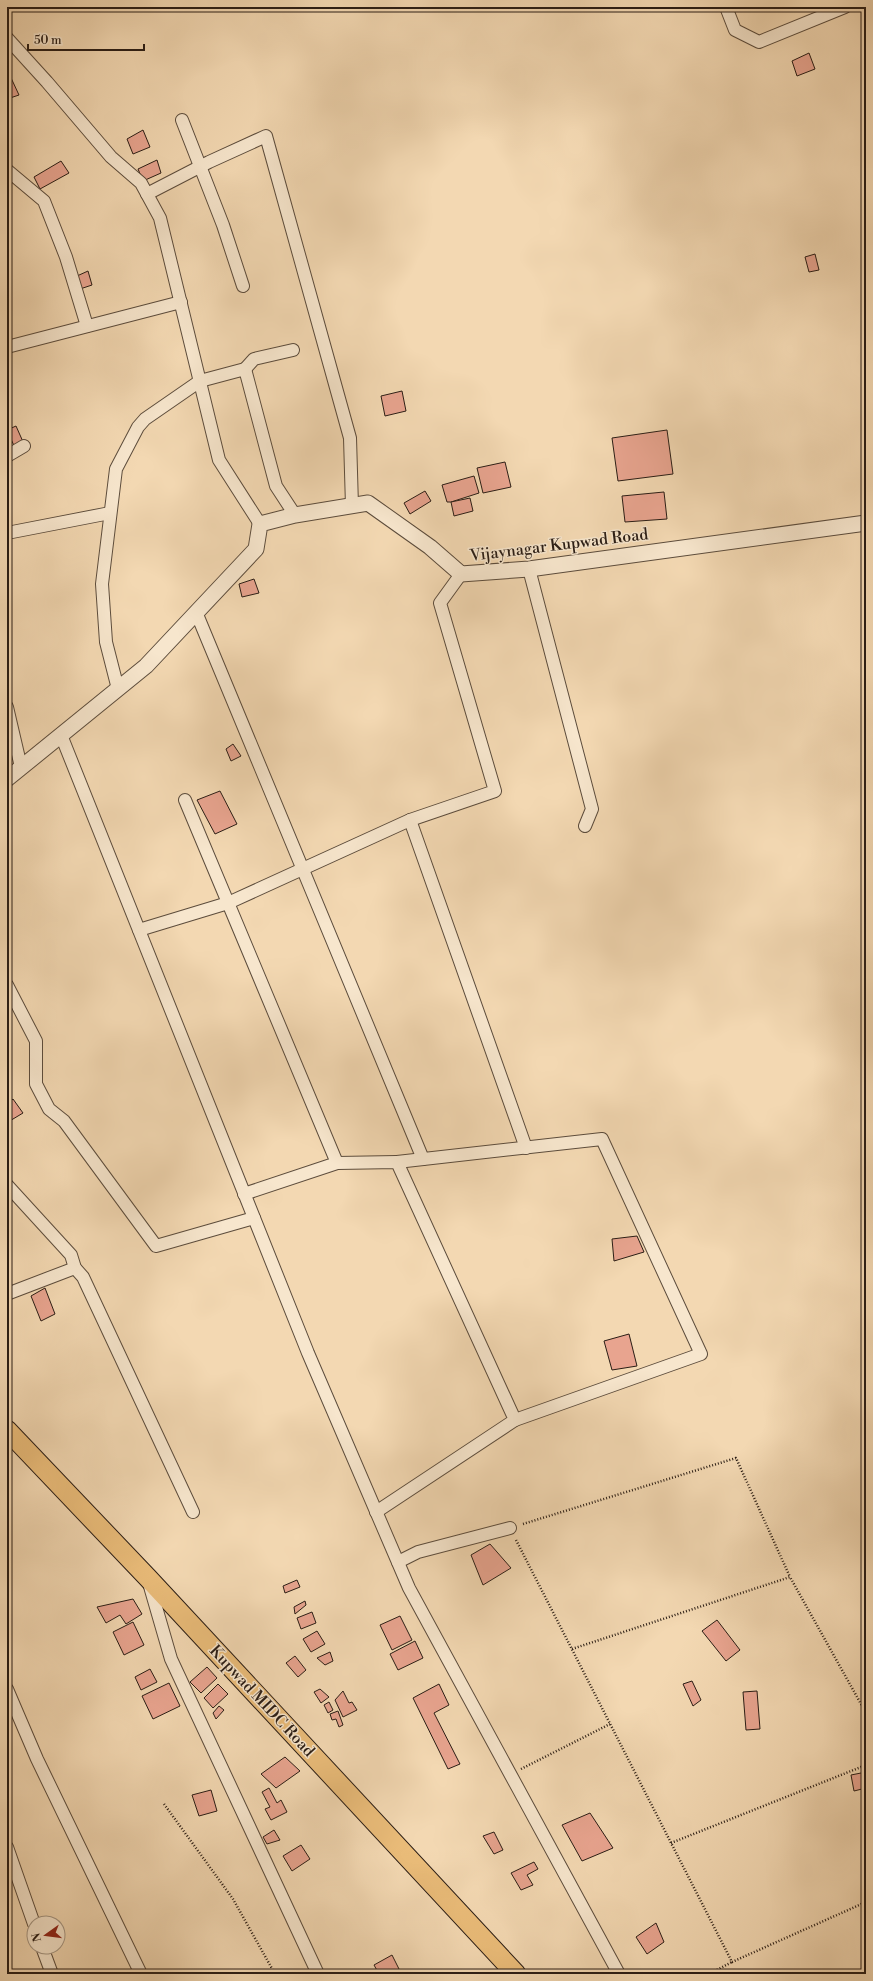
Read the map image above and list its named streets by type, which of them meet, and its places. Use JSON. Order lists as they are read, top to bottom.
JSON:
{
  "streets": {
    "main road": ["Kupwad MIDC Road"],
    "street": ["Vijaynagar Kupwad Road"]
  },
  "scale_bar": "50 m",
  "north": "left"
}
